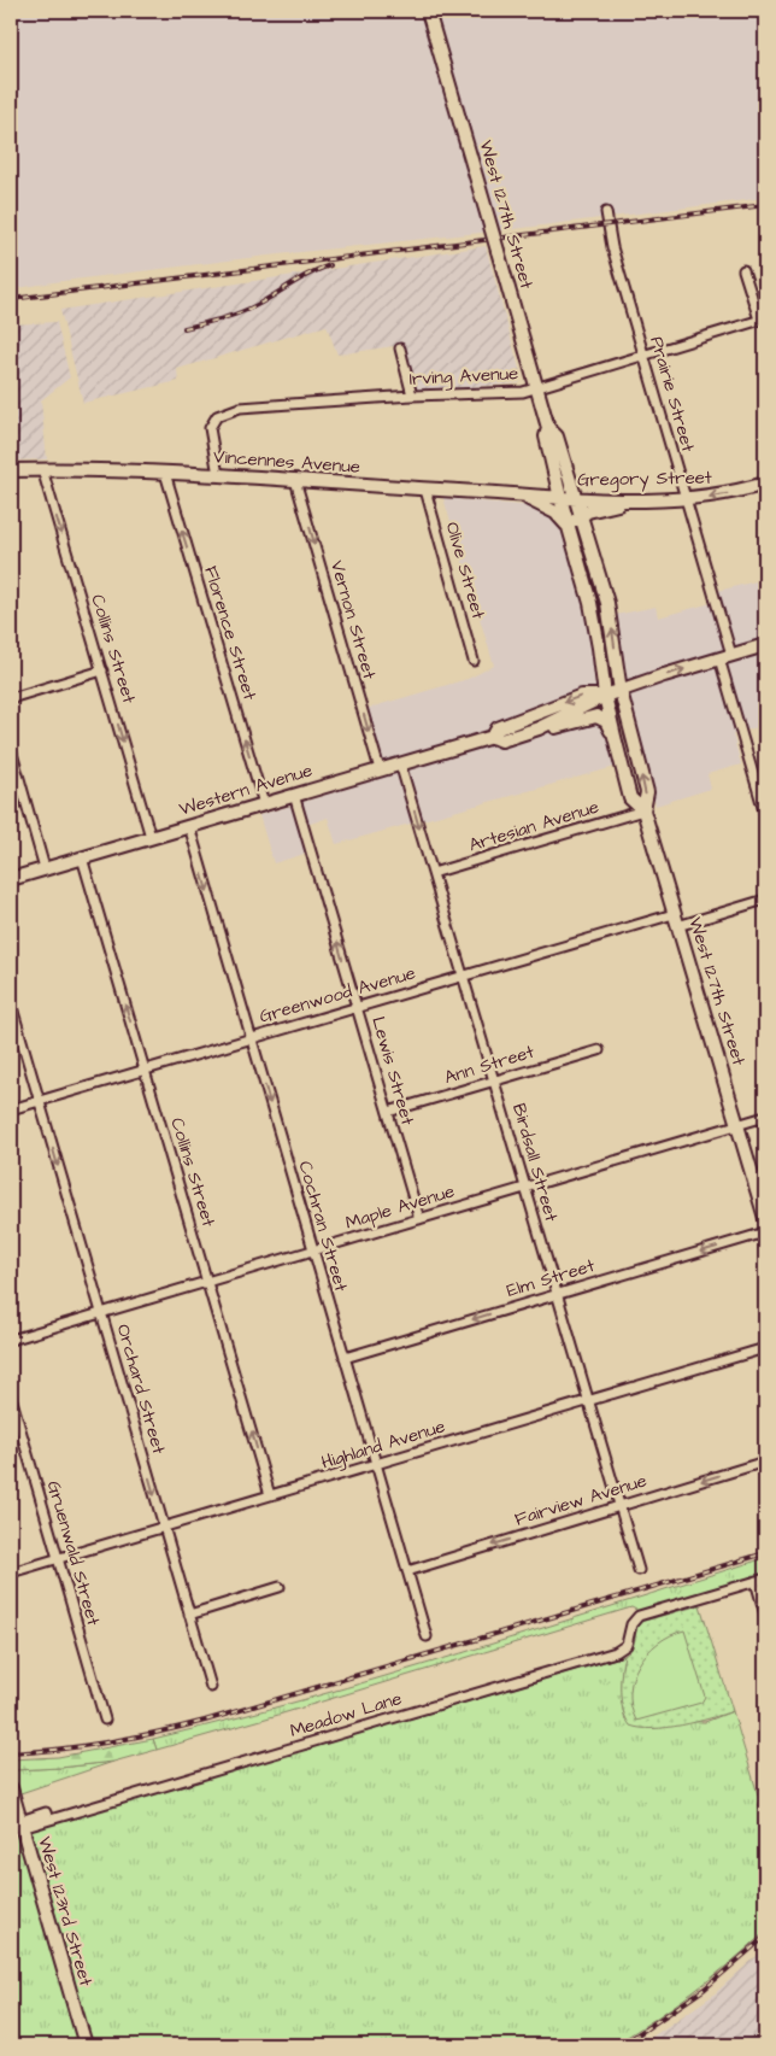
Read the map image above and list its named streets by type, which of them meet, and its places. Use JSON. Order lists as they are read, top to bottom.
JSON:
{
  "streets": {
    "main road": [
      "West 127th Street",
      "Vincennes Avenue",
      "Gregory Street",
      "Western Avenue",
      "West 123rd Street"
    ],
    "street": [
      "Irving Avenue",
      "Prairie Street",
      "Olive Street",
      "Vernon Street",
      "Florence Street",
      "Collins Street",
      "Artesian Avenue",
      "Greenwood Avenue",
      "Ann Street",
      "Lewis Street",
      "Birdsall Street",
      "Maple Avenue",
      "Cochran Street",
      "Elm Street",
      "Orchard Street",
      "Highland Avenue",
      "Fairview Avenue",
      "Gruenwald Street",
      "Meadow Lane"
    ]
  },
  "crossings": [
    ["West 127th Street", "Irving Avenue"],
    ["West 127th Street", "Vincennes Avenue"],
    ["West 127th Street", "Gregory Street"],
    ["West 127th Street", "Western Avenue"],
    ["West 127th Street", "Artesian Avenue"],
    ["West 127th Street", "Greenwood Avenue"],
    ["West 127th Street", "Maple Avenue"],
    ["Irving Avenue", "Prairie Street"],
    ["Irving Avenue", "Vincennes Avenue"],
    ["Prairie Street", "Gregory Street"],
    ["Prairie Street", "Western Avenue"],
    ["Vincennes Avenue", "Gregory Street"],
    ["Vincennes Avenue", "Olive Street"],
    ["Vincennes Avenue", "Vernon Street"],
    ["Vincennes Avenue", "Florence Street"],
    ["Vincennes Avenue", "Collins Street"],
    ["Vernon Street", "Western Avenue"],
    ["Florence Street", "Western Avenue"],
    ["Collins Street", "Western Avenue"],
    ["Collins Street", "Greenwood Avenue"],
    ["Collins Street", "Maple Avenue"],
    ["Collins Street", "Highland Avenue"],
    ["Western Avenue", "Lewis Street"],
    ["Western Avenue", "Birdsall Street"],
    ["Western Avenue", "Cochran Street"],
    ["Artesian Avenue", "Birdsall Street"],
    ["Greenwood Avenue", "Lewis Street"],
    ["Greenwood Avenue", "Birdsall Street"],
    ["Greenwood Avenue", "Cochran Street"],
    ["Greenwood Avenue", "Orchard Street"],
    ["Ann Street", "Lewis Street"],
    ["Ann Street", "Birdsall Street"],
    ["Lewis Street", "Maple Avenue"],
    ["Birdsall Street", "Maple Avenue"],
    ["Birdsall Street", "Elm Street"],
    ["Birdsall Street", "Highland Avenue"],
    ["Birdsall Street", "Fairview Avenue"],
    ["Maple Avenue", "Cochran Street"],
    ["Maple Avenue", "Orchard Street"],
    ["Cochran Street", "Elm Street"],
    ["Cochran Street", "Highland Avenue"],
    ["Cochran Street", "Fairview Avenue"],
    ["Orchard Street", "Highland Avenue"],
    ["Highland Avenue", "Gruenwald Street"],
    ["Meadow Lane", "West 123rd Street"]
  ],
  "one_way": [
    "Gregory Street",
    "Vernon Street",
    "Florence Street",
    "Lewis Street",
    "Cochran Street",
    "Elm Street",
    "Orchard Street",
    "Fairview Avenue"
  ]
}
